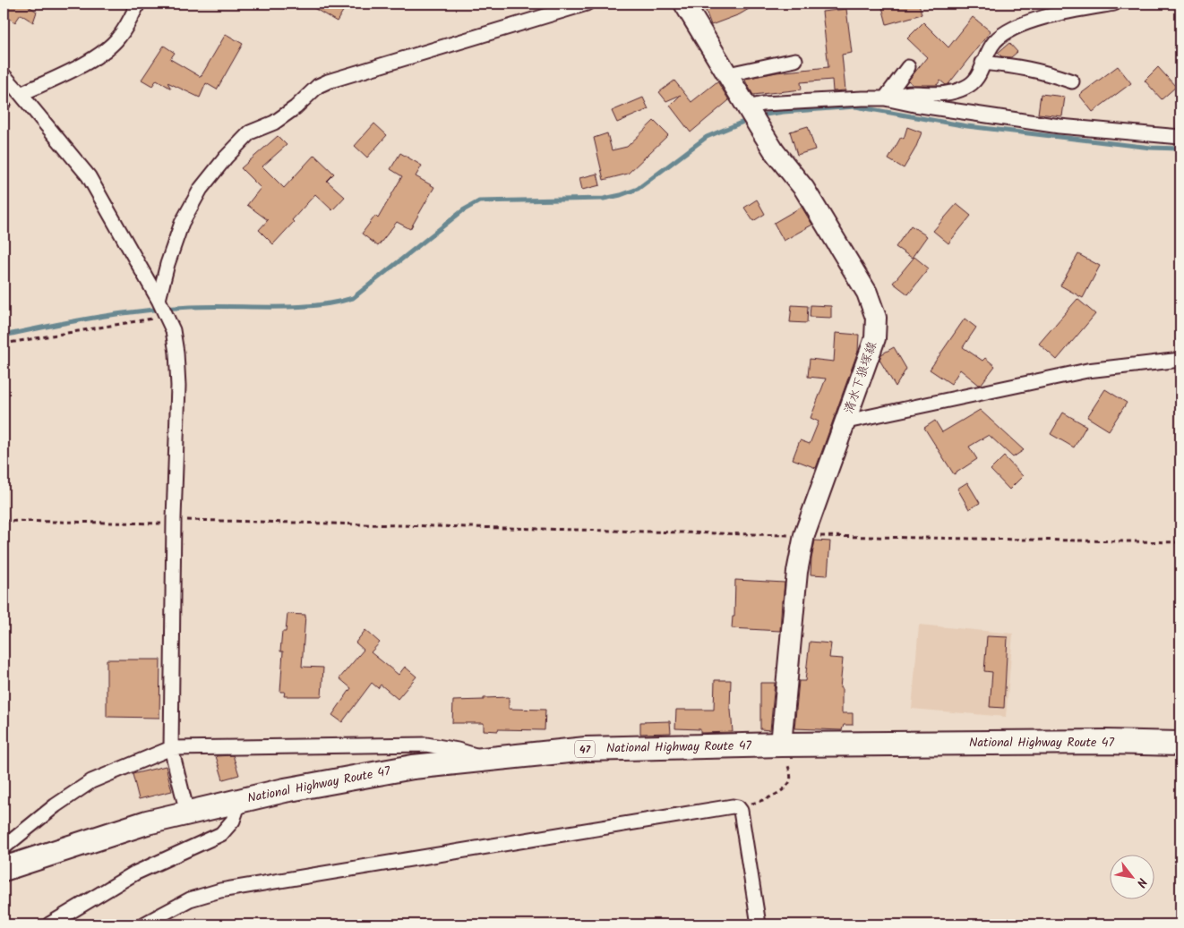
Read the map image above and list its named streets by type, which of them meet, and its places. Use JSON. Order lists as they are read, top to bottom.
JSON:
{
  "streets": {
    "highway": ["National Highway Route 47", "47"],
    "main road": ["清水下狼塚線"]
  },
  "crossings": [
    ["清水下狼塚線", "National Highway Route 47"]
  ],
  "north": "bottom right"
}
